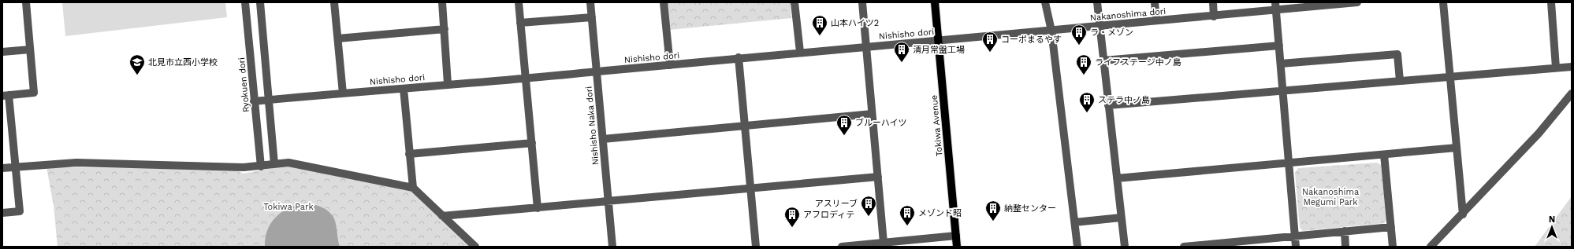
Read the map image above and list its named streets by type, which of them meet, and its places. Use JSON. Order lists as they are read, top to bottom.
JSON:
{
  "streets": {
    "main road": ["Tokiwa Avenue"],
    "street": [
      "Nakanoshima dori",
      "Nishisho dori",
      "Ryokuen dori",
      "Nishisho Naka dori"
    ]
  },
  "crossings": [
    ["Nakanoshima dori", "Nishisho dori"],
    ["Nishisho dori", "Ryokuen dori"],
    ["Nishisho dori", "Nishisho Naka dori"],
    ["Nishisho dori", "Tokiwa Avenue"]
  ],
  "parks": ["Nakanoshima Megumi Park", "Tokiwa Park"],
  "places": {
    "building": [
      "山本ハイツ2",
      "ラ・メゾン",
      "コーポまるやす",
      "清月常盤工場",
      "ライフステージ中ノ島",
      "ステラ中ノ島",
      "ブルーハイツ",
      "アスリーブ",
      "納整センター",
      "メゾンド昭",
      "アフロディテ"
    ],
    "school or university": ["北見市立西小学校"]
  },
  "north": "top"
}
